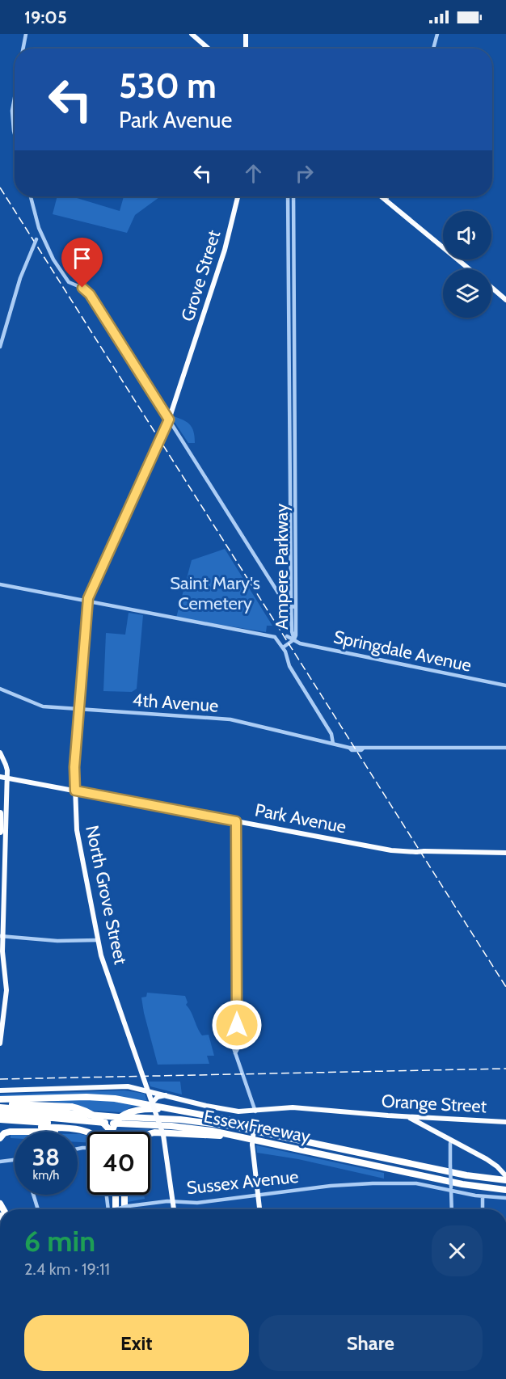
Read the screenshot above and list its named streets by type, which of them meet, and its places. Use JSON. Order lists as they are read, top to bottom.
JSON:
{
  "streets": {
    "highway": ["Essex Freeway"],
    "main road": [
      "Grove Street",
      "Park Avenue",
      "North Grove Street",
      "Orange Street"
    ],
    "street": [
      "Ampere Parkway",
      "Springdale Avenue",
      "4th Avenue",
      "Sussex Avenue"
    ]
  },
  "crossings": [
    ["Grove Street", "North Grove Street"],
    ["Ampere Parkway", "Springdale Avenue"],
    ["4th Avenue", "North Grove Street"],
    ["Park Avenue", "North Grove Street"],
    ["North Grove Street", "Orange Street"],
    ["North Grove Street", "Sussex Avenue"]
  ],
  "parks": ["Saint Mary's Cemetery"],
  "page": {
    "status": "19:05",
    "turn": ["530 m", "Park Avenue"],
    "speed": "38 km/h",
    "limit": "40",
    "heading": ["6 min", "2.4 km · 19:11"],
    "buttons": ["Exit", "Share"]
  }
}
